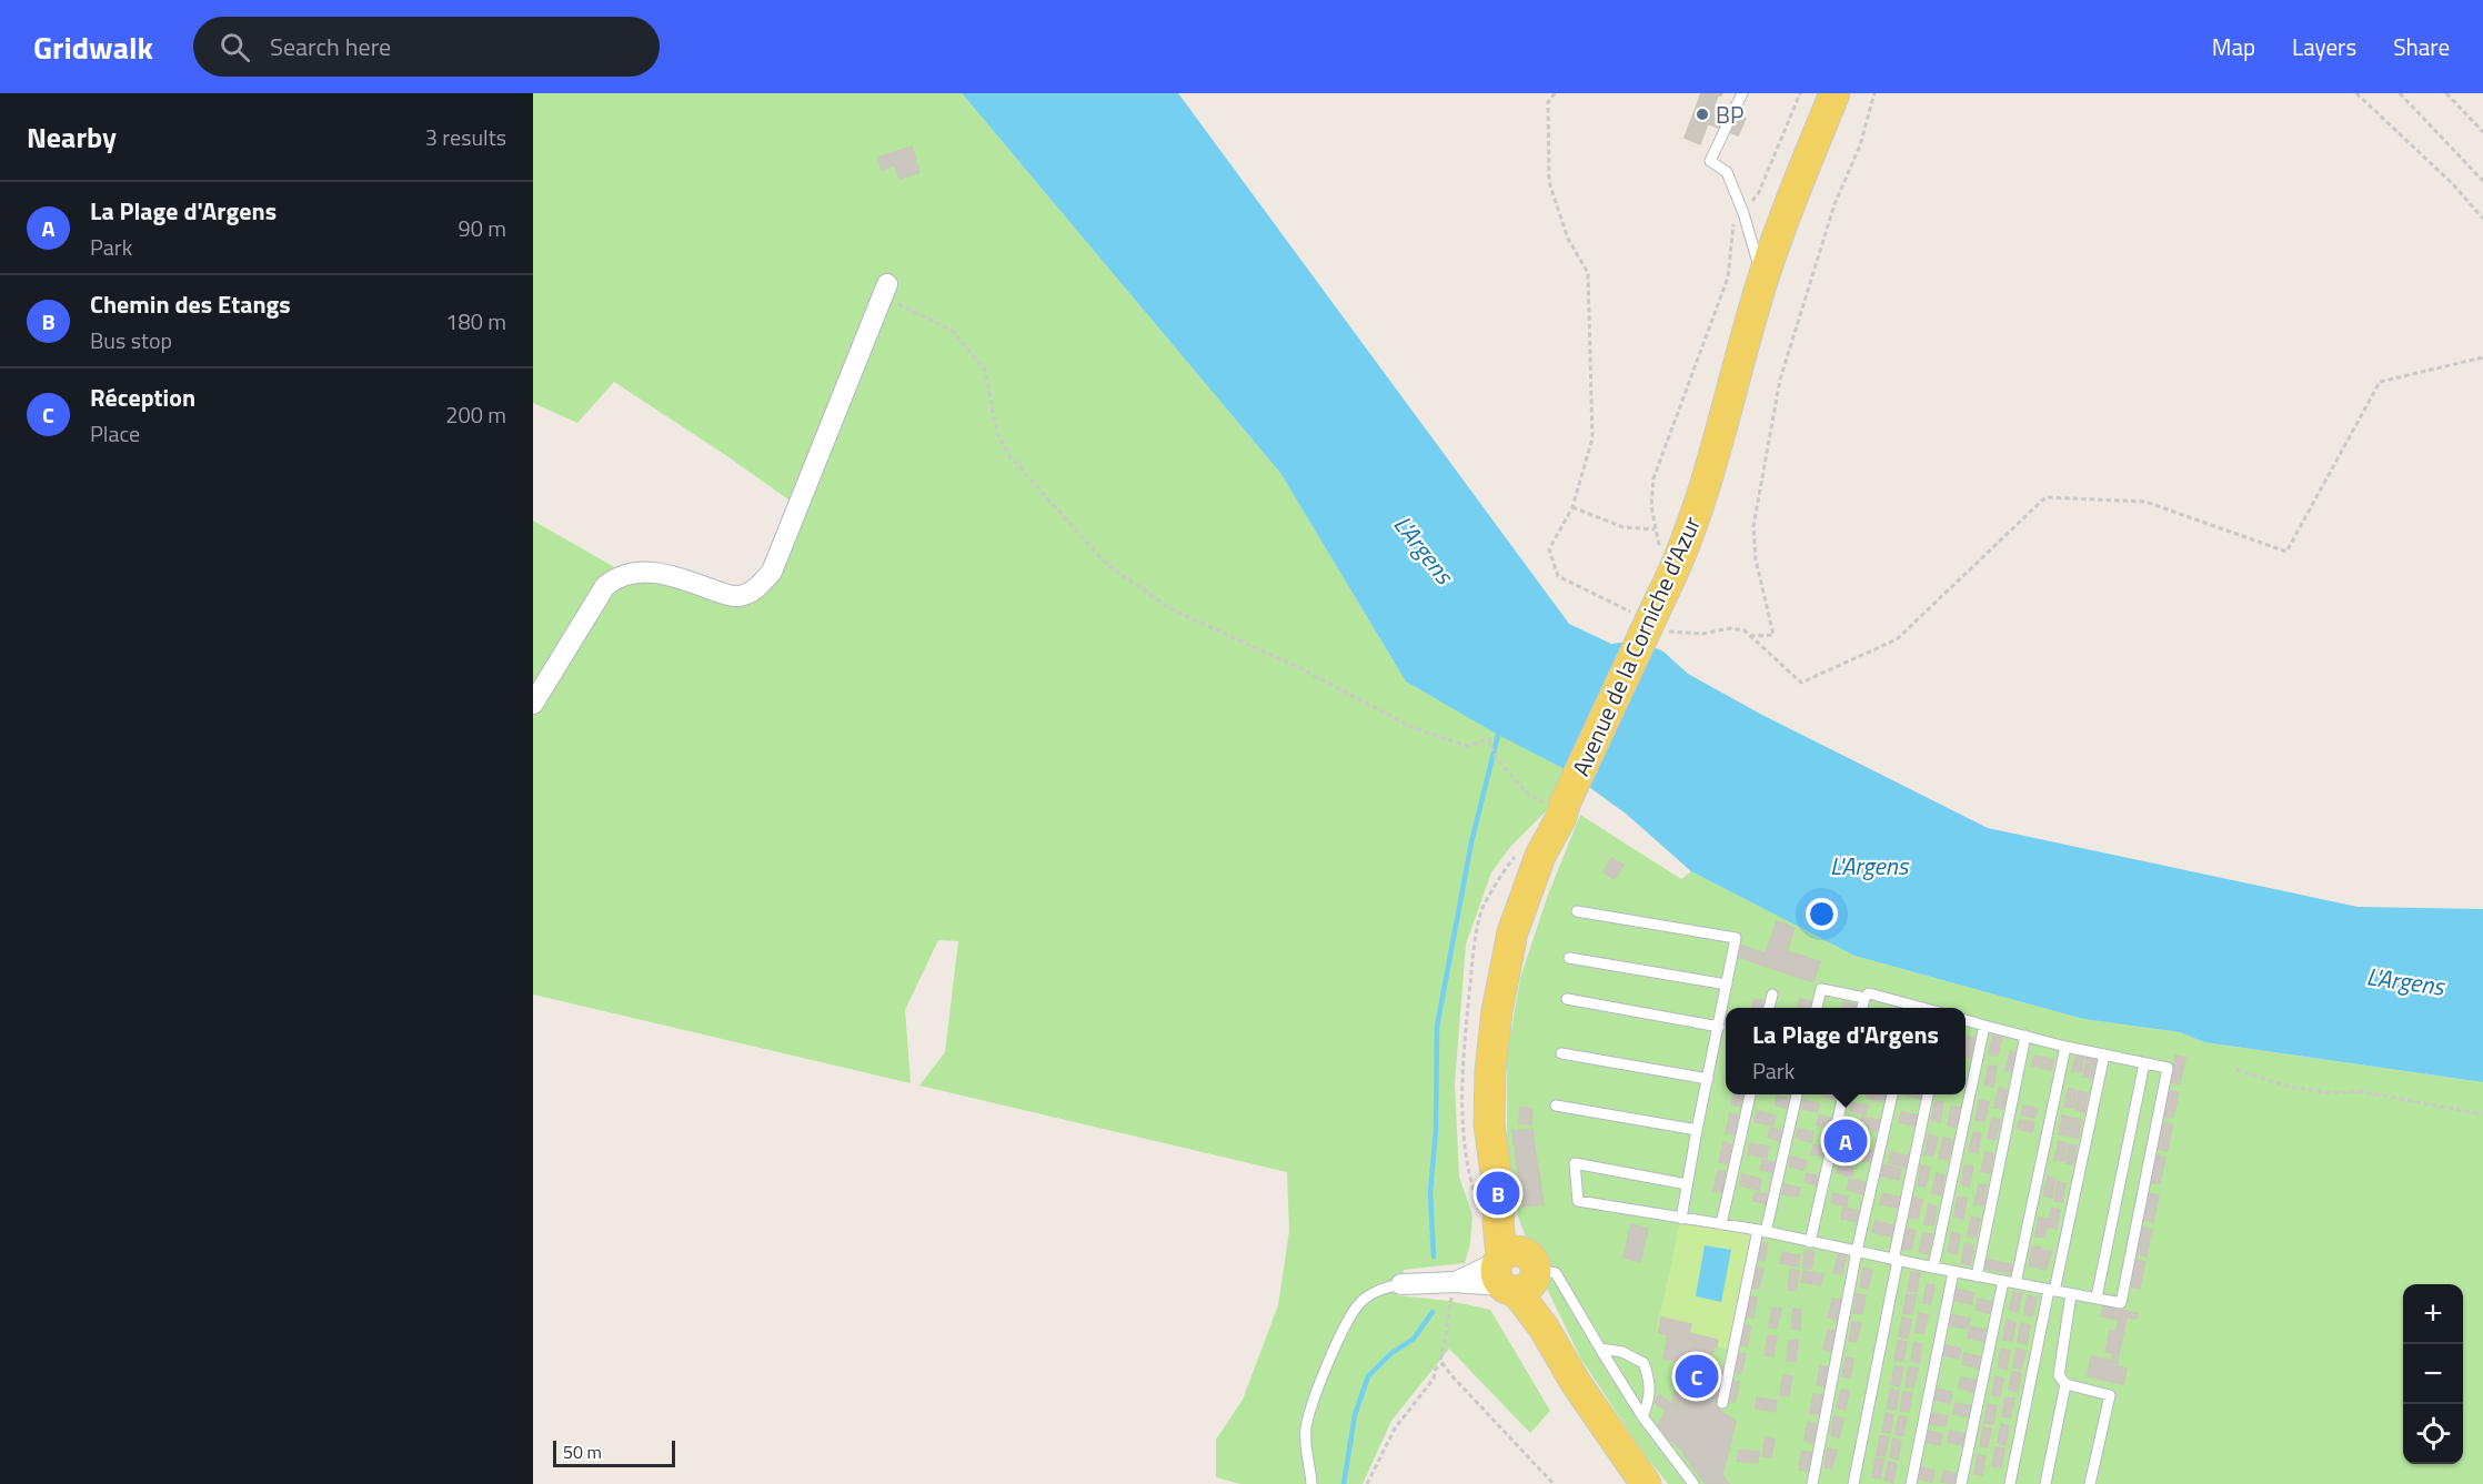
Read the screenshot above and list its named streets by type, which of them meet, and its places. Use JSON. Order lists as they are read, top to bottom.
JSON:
{
  "streets": {
    "main road": ["Avenue de la Corniche d'Azur"]
  },
  "water": ["L'Argens"],
  "places": ["BP"],
  "scale_bar": "50 m",
  "page": {
    "header": "Gridwalk",
    "search": "Search here",
    "nav": ["Map", "Layers", "Share"],
    "heading": ["Nearby", "3 results"],
    "list": [
      {
        "mark": "A",
        "name": "La Plage d'Argens",
        "note": "Park",
        "value": "90 m"
      },
      {
        "mark": "B",
        "name": "Chemin des Etangs",
        "note": "Bus stop",
        "value": "180 m"
      },
      {
        "mark": "C",
        "name": "Réception",
        "note": "Place",
        "value": "200 m"
      }
    ],
    "popup": ["La Plage d'Argens", "Park"],
    "pins": ["A", "B", "C"],
    "map_buttons": ["+", "−"],
    "scale": "50 m"
  }
}
